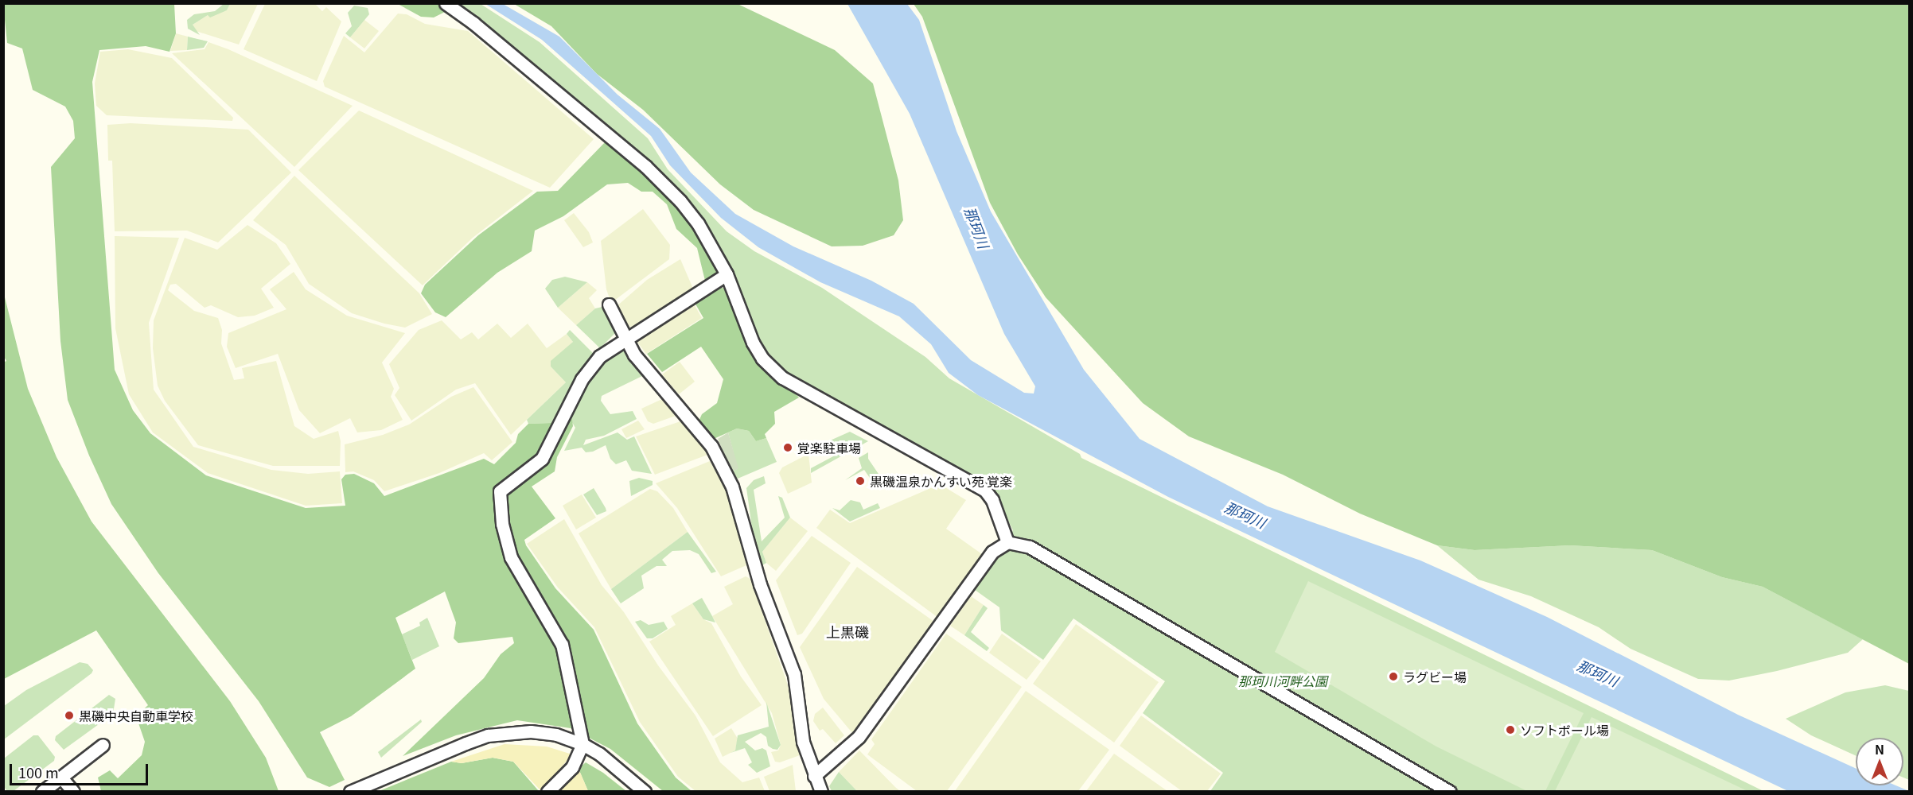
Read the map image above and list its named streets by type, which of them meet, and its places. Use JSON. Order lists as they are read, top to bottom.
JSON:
{
  "districts": ["上黒磯"],
  "water": ["那珂川"],
  "parks": ["那珂川河畔公園"],
  "places": [
    "覚楽駐車場",
    "黒磯温泉かんすい苑 覚楽",
    "ラグビー場",
    "黒磯中央自動車学校",
    "ソフトボール場"
  ],
  "scale_bar": "100 m",
  "north": "top"
}
